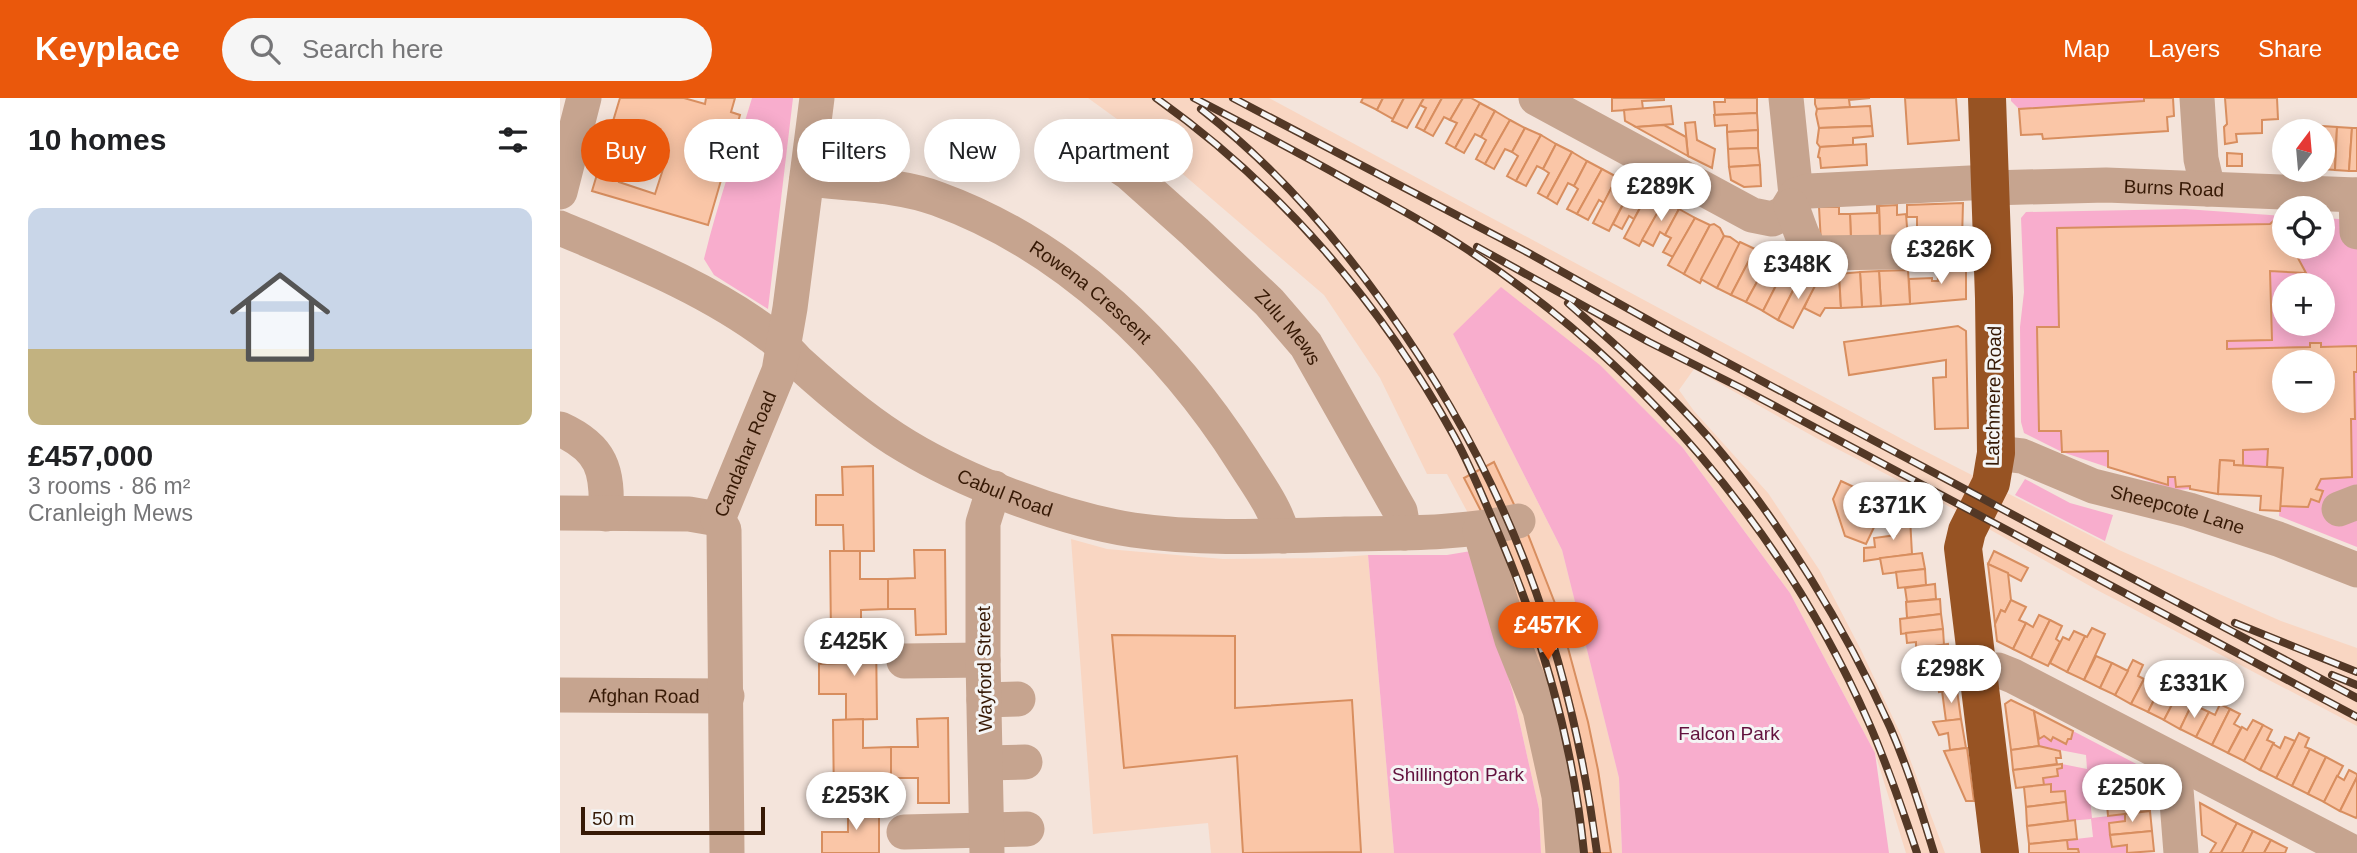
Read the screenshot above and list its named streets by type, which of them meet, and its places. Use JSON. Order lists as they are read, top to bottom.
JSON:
{
  "streets": {
    "highway": ["Latchmere Road"],
    "street": [
      "Burns Road",
      "Rowena Crescent",
      "Zulu Mews",
      "Candahar Road",
      "Cabul Road",
      "Sheepcote Lane",
      "Wayford Street",
      "Afghan Road"
    ]
  },
  "crossings": [
    ["Burns Road", "Latchmere Road"],
    ["Rowena Crescent", "Cabul Road"],
    ["Zulu Mews", "Cabul Road"],
    ["Latchmere Road", "Sheepcote Lane"],
    ["Candahar Road", "Cabul Road"],
    ["Candahar Road", "Afghan Road"],
    ["Cabul Road", "Wayford Street"]
  ],
  "parks": ["Falcon Park", "Shillington Park"],
  "scale_bar": "50 m",
  "north": "top",
  "page": {
    "header": "Keyplace",
    "search": "Search here",
    "nav": ["Map", "Layers", "Share"],
    "heading": "10 homes",
    "map_buttons": ["+", "−"],
    "chip": [
      "Buy",
      "Rent",
      "Filters",
      "New",
      "Apartment"
    ],
    "price": [
      "£289K",
      "£326K",
      "£348K",
      "£371K",
      "£457K",
      "£425K",
      "£298K",
      "£331K",
      "£250K",
      "£253K"
    ],
    "list": [
      {
        "name": "£457,000",
        "note": "3 rooms · 86 m² · Cranleigh Mews"
      }
    ],
    "scale": "50 m"
  }
}
